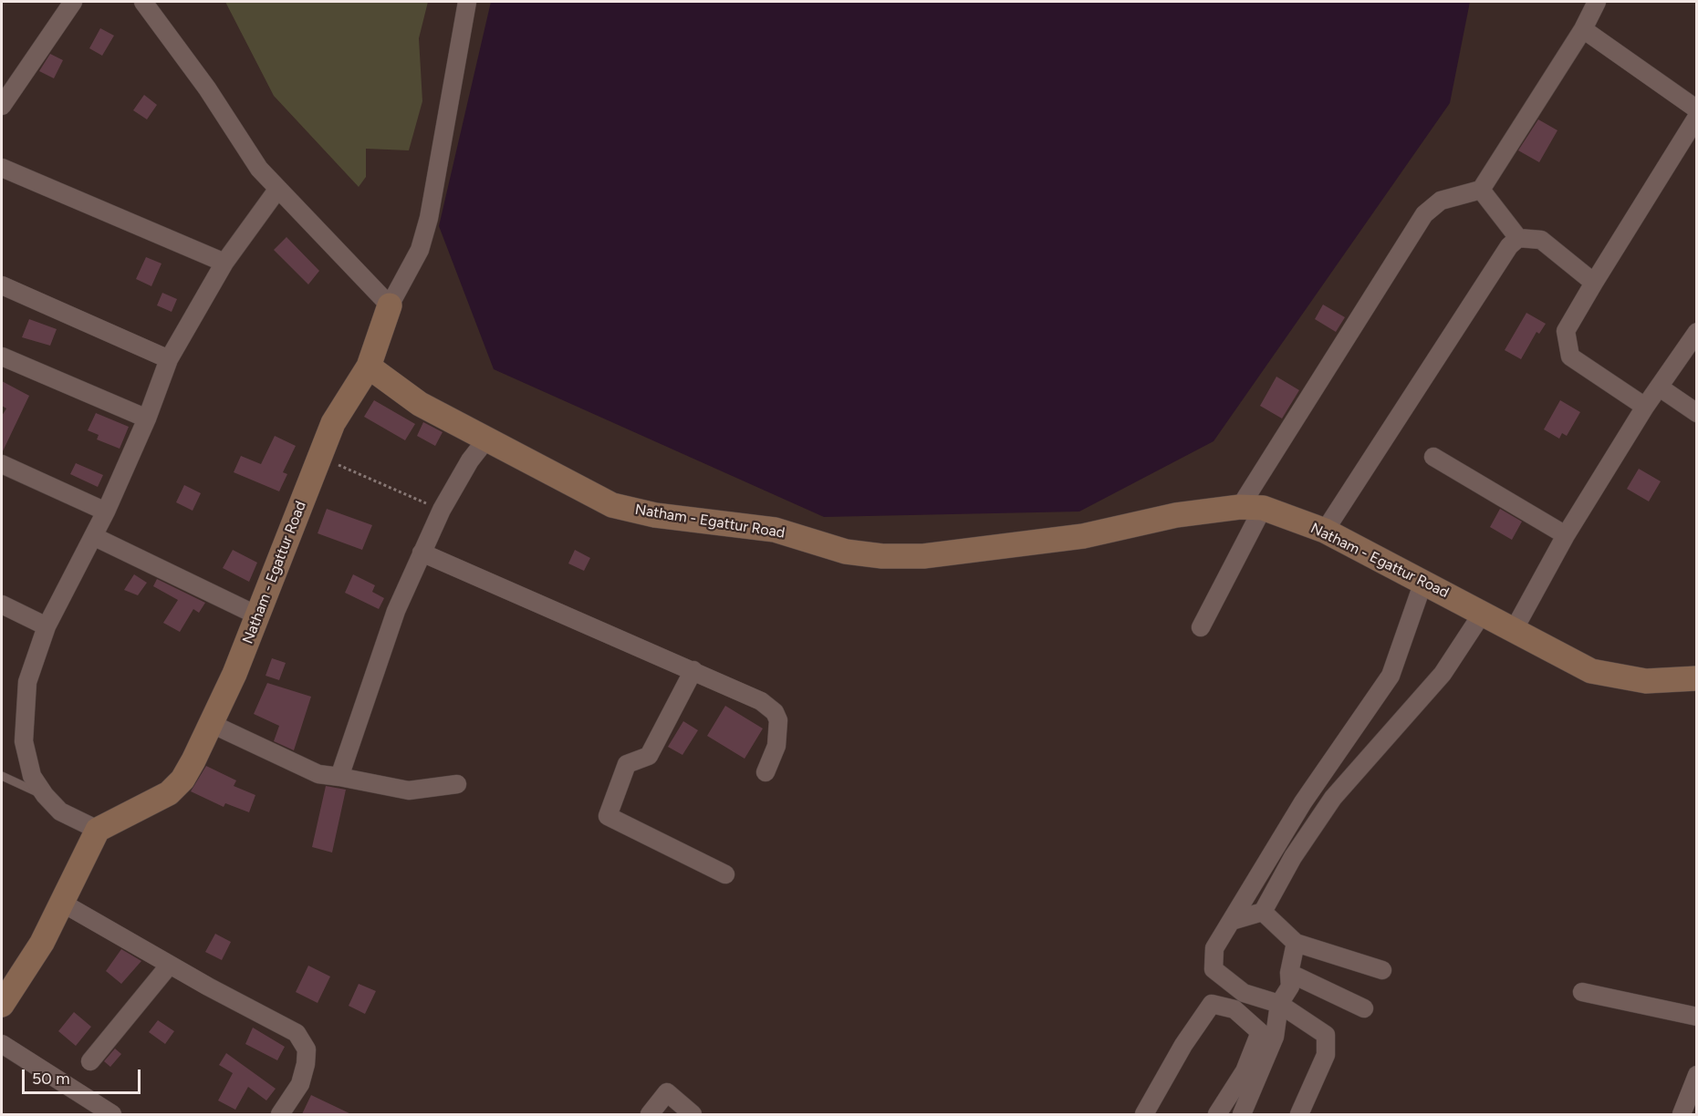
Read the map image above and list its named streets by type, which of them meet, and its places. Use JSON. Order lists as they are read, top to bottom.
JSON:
{
  "streets": {
    "street": ["Natham - Egattur Road"]
  },
  "scale_bar": "50 m"
}
